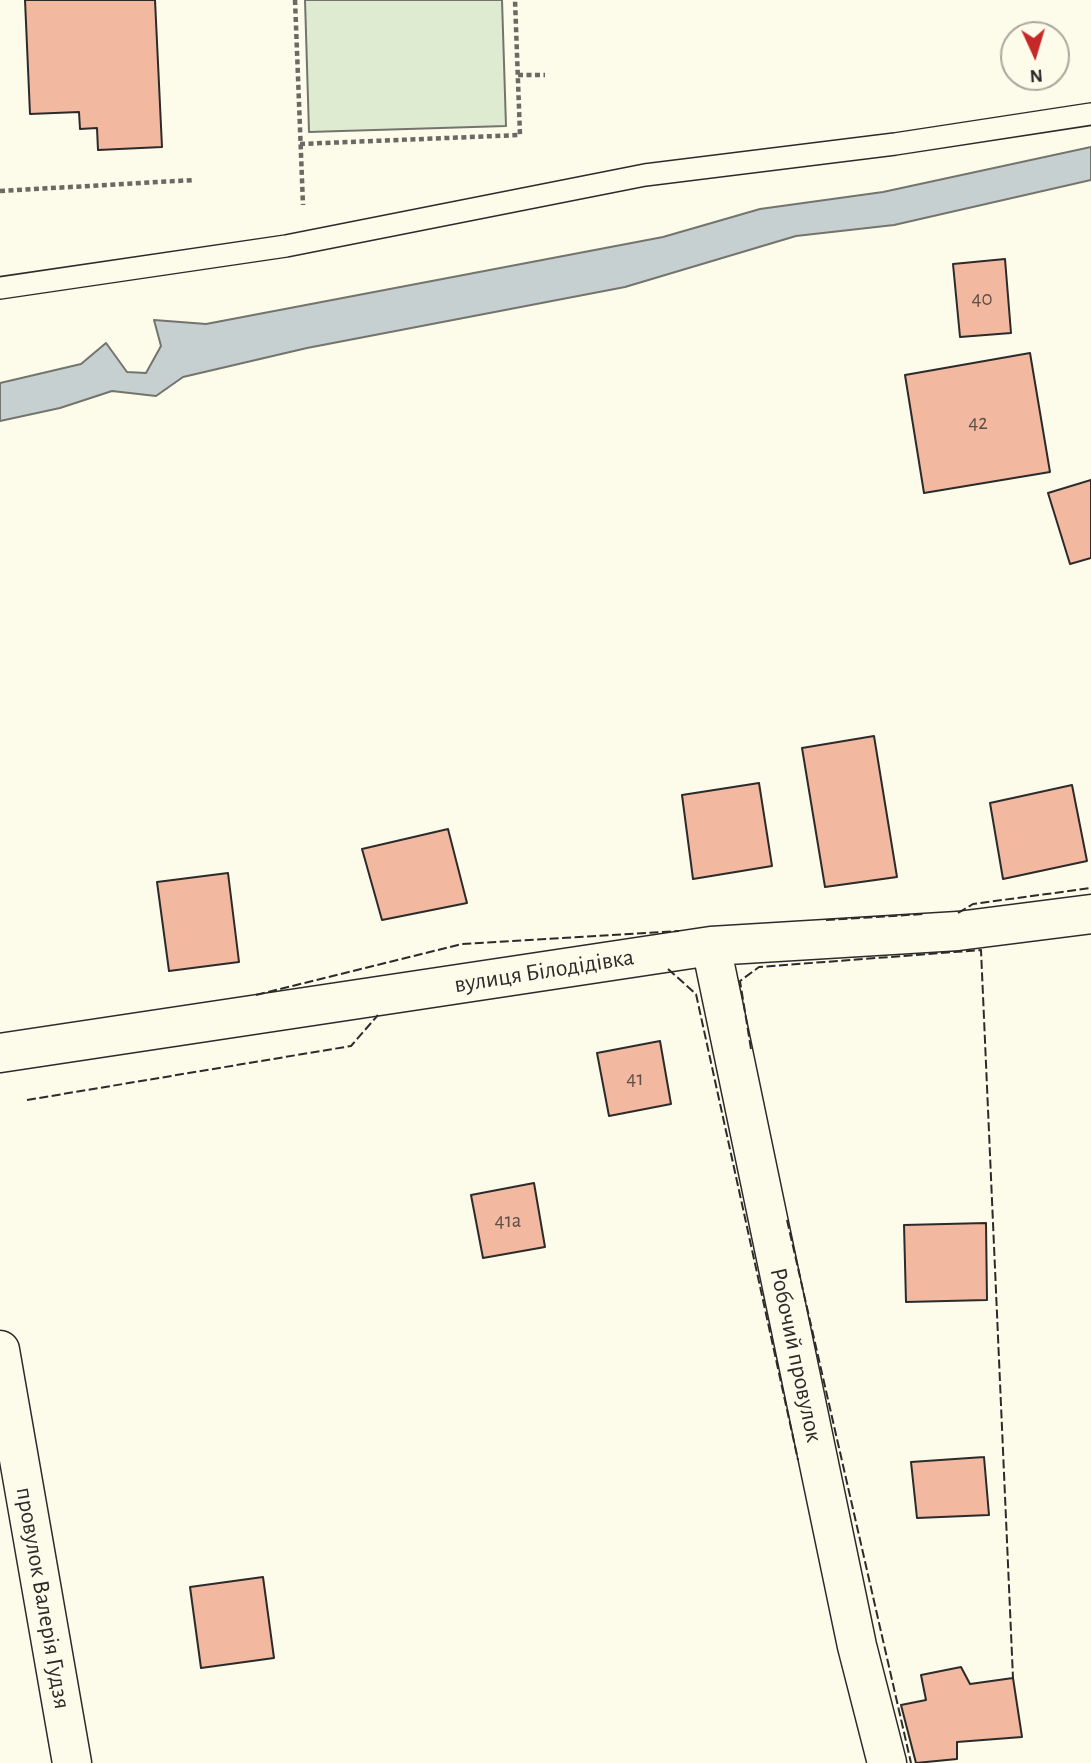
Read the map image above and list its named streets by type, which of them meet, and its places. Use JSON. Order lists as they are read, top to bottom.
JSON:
{
  "streets": {
    "street": ["вулиця Білодідівка", "Робочий провулок", "провулок Валерія Гудзя"]
  },
  "crossings": [
    ["вулиця Білодідівка", "Робочий провулок"]
  ],
  "house_numbers": [
    "40",
    "42",
    "41",
    "41а"
  ],
  "north": "bottom"
}
